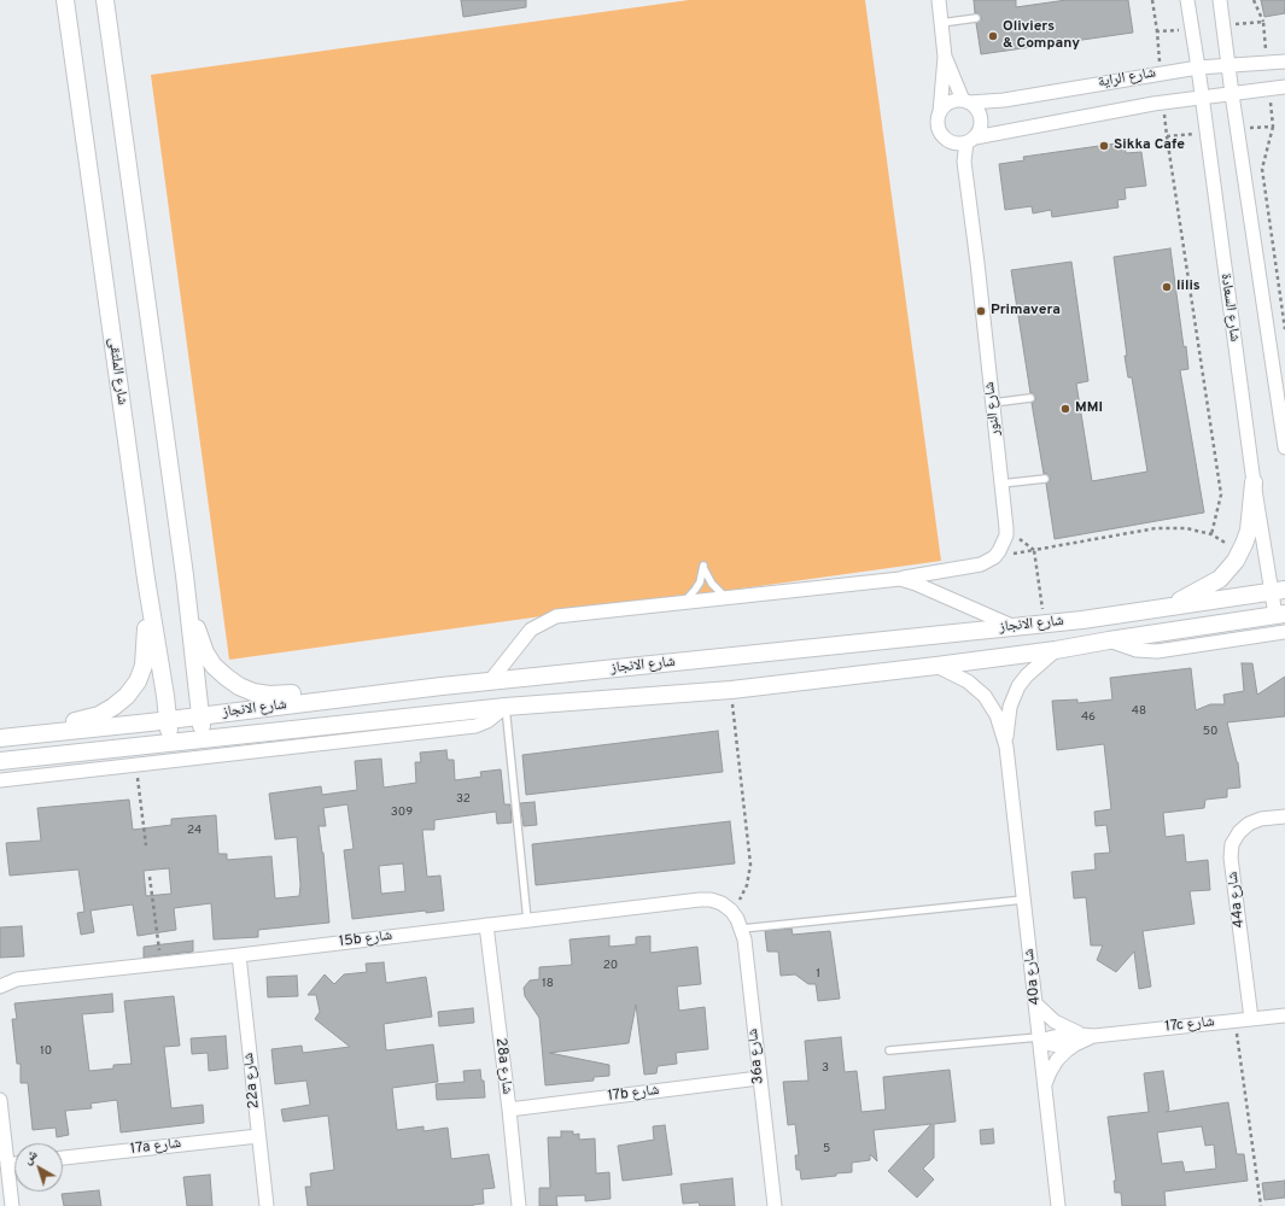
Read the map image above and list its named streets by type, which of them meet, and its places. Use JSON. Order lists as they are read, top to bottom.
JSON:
{
  "streets": {
    "street": [
      "شارع الراية",
      "شارع السعادة",
      "شارع الملتقى",
      "شارع النور",
      "شارع الانجاز",
      "44a شارع",
      "15b شارع",
      "40a شارع",
      "17c شارع",
      "36a شارع",
      "28a شارع",
      "22a شارع",
      "17b شارع",
      "17a شارع"
    ]
  },
  "crossings": [
    ["شارع الراية", "شارع السعادة"],
    ["شارع الراية", "شارع النور"],
    ["شارع السعادة", "شارع الانجاز"],
    ["شارع الملتقى", "شارع الانجاز"],
    ["شارع الانجاز", "40a شارع"],
    ["44a شارع", "17c شارع"],
    ["15b شارع", "36a شارع"],
    ["15b شارع", "28a شارع"],
    ["15b شارع", "22a شارع"],
    ["40a شارع", "17c شارع"],
    ["36a شارع", "17b شارع"],
    ["28a شارع", "17b شارع"],
    ["22a شارع", "17a شارع"]
  ],
  "places": [
    "Oliviers & Company",
    "Sikka Cafe",
    "lilis",
    "Primavera",
    "MMI"
  ],
  "house_numbers": [
    "48",
    "46",
    "50",
    "32",
    "309",
    "24",
    "20",
    "1",
    "18",
    "10",
    "3",
    "5"
  ],
  "north": "top left"
}
